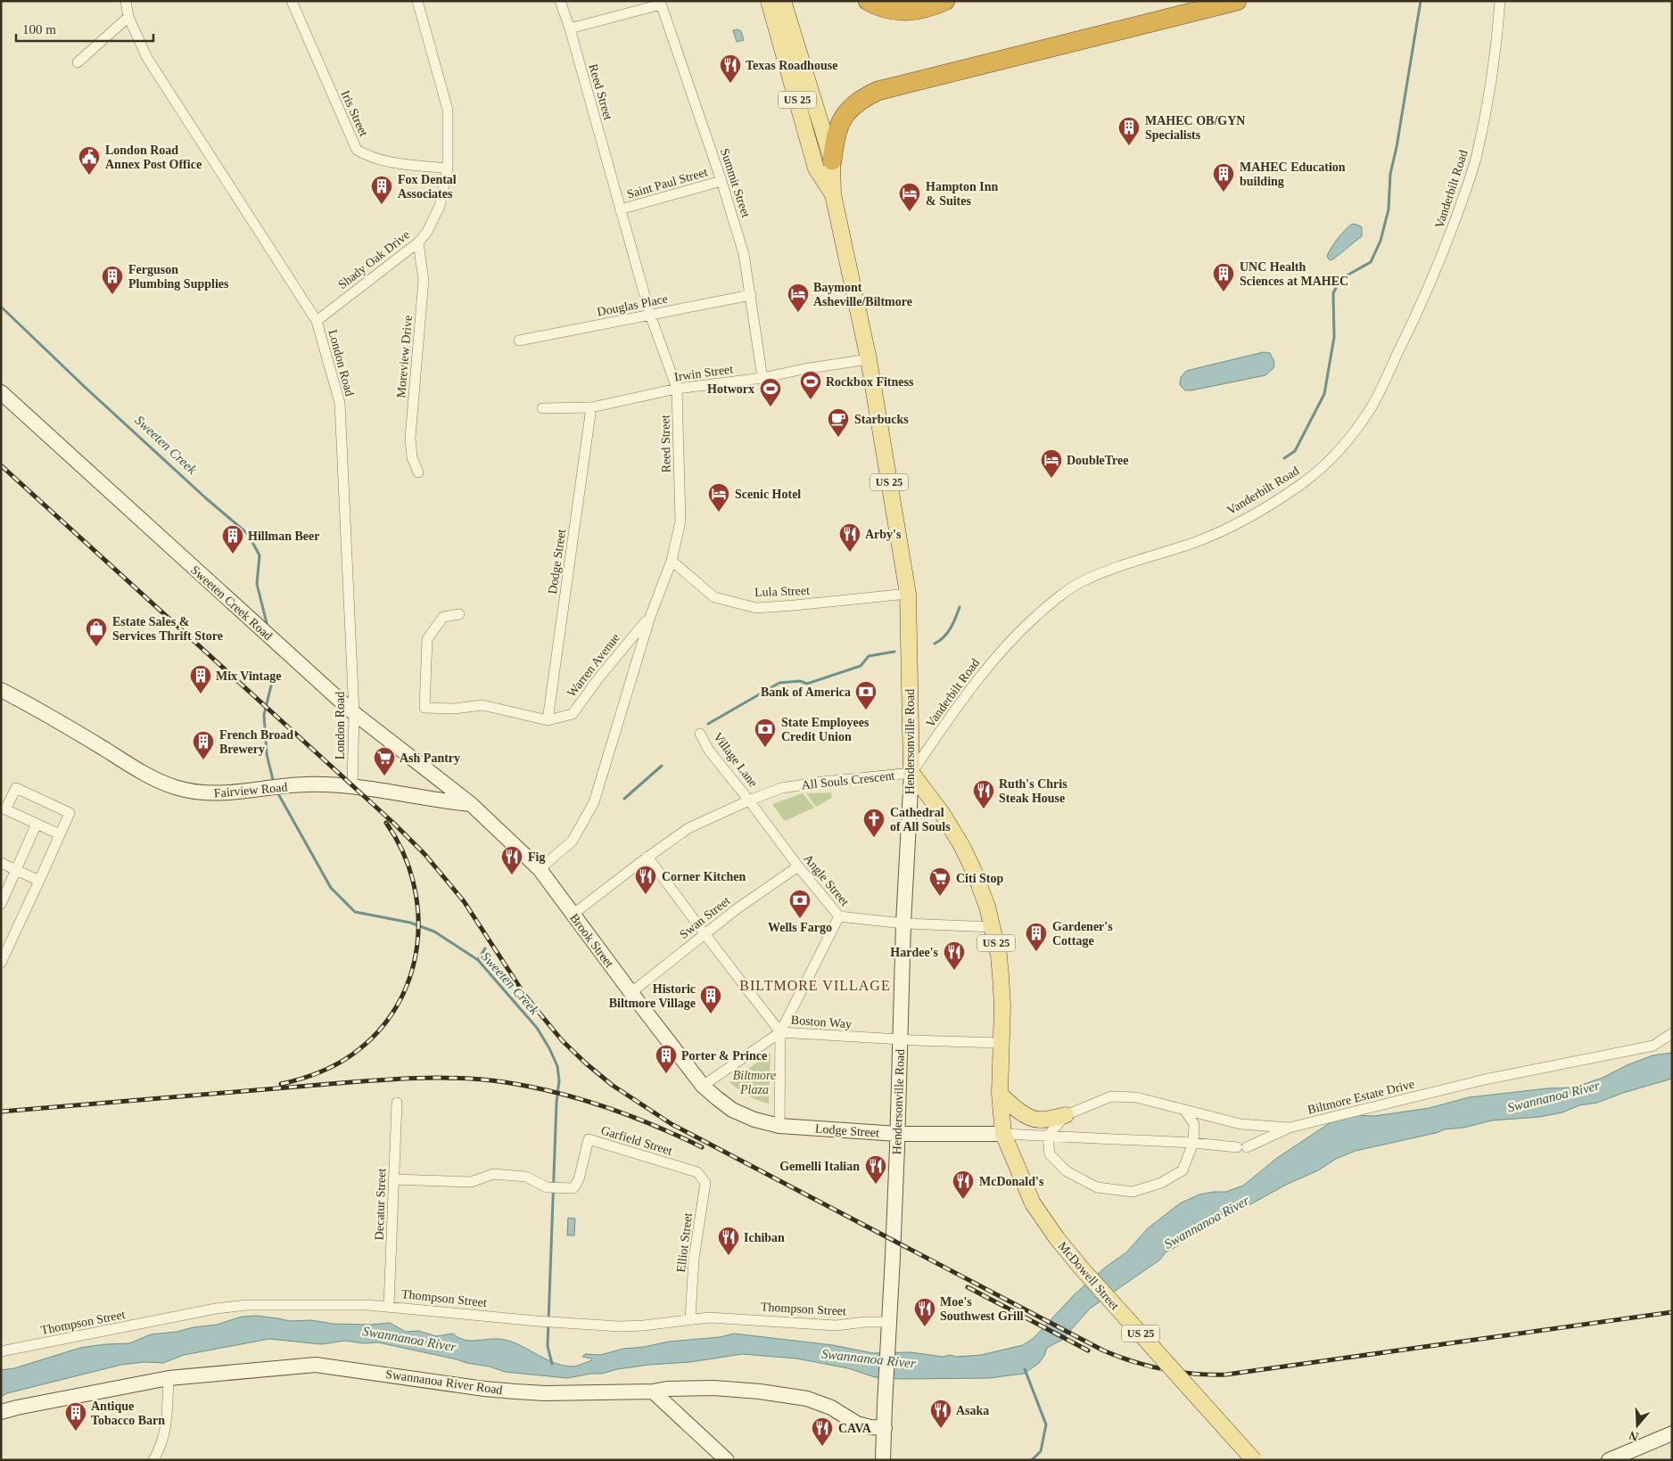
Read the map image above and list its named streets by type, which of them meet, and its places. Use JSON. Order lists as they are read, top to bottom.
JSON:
{
  "streets": {
    "main road": [
      "US 25",
      "Sweeten Creek Road",
      "Hendersonville Road",
      "All Souls Crescent",
      "Fairview Road",
      "Brook Street",
      "Lodge Street",
      "McDowell Street",
      "Swannanoa River Road"
    ],
    "street": [
      "Reed Street",
      "Iris Street",
      "Saint Paul Street",
      "Summit Street",
      "Vanderbilt Road",
      "Shady Oak Drive",
      "Douglas Place",
      "Moreview Drive",
      "London Road",
      "Irwin Street",
      "Dodge Street",
      "Lula Street",
      "Warren Avenue",
      "Village Lane",
      "Angle Street",
      "Swan Street",
      "Boston Way",
      "Biltmore Estate Drive",
      "Garfield Street",
      "Decatur Street",
      "Elliot Street",
      "Thompson Street"
    ]
  },
  "crossings": [
    ["Reed Street", "Saint Paul Street"],
    ["Reed Street", "Douglas Place"],
    ["Reed Street", "Irwin Street"],
    ["Reed Street", "Lula Street"],
    ["Reed Street", "Warren Avenue"],
    ["Reed Street", "Brook Street"],
    ["Iris Street", "Shady Oak Drive"],
    ["Saint Paul Street", "Summit Street"],
    ["Summit Street", "Douglas Place"],
    ["Summit Street", "Irwin Street"],
    ["Vanderbilt Road", "Hendersonville Road"],
    ["Vanderbilt Road", "All Souls Crescent"],
    ["Shady Oak Drive", "Moreview Drive"],
    ["Shady Oak Drive", "London Road"],
    ["London Road", "Sweeten Creek Road"],
    ["London Road", "Fairview Road"],
    ["Irwin Street", "Dodge Street"],
    ["Irwin Street", "Hendersonville Road"],
    ["Dodge Street", "Warren Avenue"],
    ["Lula Street", "Hendersonville Road"],
    ["Sweeten Creek Road", "Fairview Road"],
    ["Sweeten Creek Road", "Brook Street"],
    ["Hendersonville Road", "All Souls Crescent"],
    ["Hendersonville Road", "Angle Street"],
    ["Hendersonville Road", "Boston Way"],
    ["Hendersonville Road", "Lodge Street"],
    ["Hendersonville Road", "Thompson Street"],
    ["Hendersonville Road", "Swannanoa River Road"],
    ["Village Lane", "All Souls Crescent"],
    ["Village Lane", "Angle Street"],
    ["All Souls Crescent", "Angle Street"],
    ["All Souls Crescent", "Brook Street"],
    ["All Souls Crescent", "Boston Way"],
    ["All Souls Crescent", "Biltmore Estate Drive"],
    ["All Souls Crescent", "Lodge Street"],
    ["All Souls Crescent", "McDowell Street"],
    ["Fairview Road", "Brook Street"],
    ["Angle Street", "Swan Street"],
    ["Swan Street", "Brook Street"],
    ["Swan Street", "Boston Way"],
    ["Brook Street", "Lodge Street"],
    ["Biltmore Estate Drive", "Lodge Street"],
    ["Biltmore Estate Drive", "McDowell Street"],
    ["Lodge Street", "McDowell Street"],
    ["Garfield Street", "Decatur Street"],
    ["Garfield Street", "Elliot Street"],
    ["Decatur Street", "Thompson Street"],
    ["Elliot Street", "Thompson Street"]
  ],
  "districts": ["BILTMORE VILLAGE"],
  "water": ["Sweeten Creek", "Swannanoa River"],
  "parks": ["Biltmore Plaza"],
  "places": {
    "restaurant": [
      "Texas Roadhouse",
      "Arby's",
      "Ruth's Chris Steak House",
      "Fig",
      "Corner Kitchen",
      "Hardee's",
      "Gemelli Italian",
      "McDonald's",
      "Ichiban",
      "Moe's Southwest Grill",
      "Asaka",
      "CAVA"
    ],
    "building": [
      "MAHEC OB/GYN Specialists",
      "MAHEC Education building",
      "Fox Dental Associates",
      "UNC Health Sciences at MAHEC",
      "Ferguson Plumbing Supplies",
      "Hillman Beer",
      "Mix Vintage",
      "French Broad Brewery",
      "Gardener's Cottage",
      "Historic Biltmore Village",
      "Porter & Prince",
      "Antique Tobacco Barn"
    ],
    "public building": ["London Road Annex Post Office"],
    "hotel": [
      "Hampton Inn & Suites",
      "Baymont Asheville/Biltmore",
      "DoubleTree",
      "Scenic Hotel"
    ],
    "sports": ["Rockbox Fitness", "Hotworx"],
    "cafe": ["Starbucks"],
    "shop": ["Estate Sales & Services Thrift Store"],
    "bank": ["Bank of America", "State Employees Credit Union", "Wells Fargo"],
    "supermarket": ["Ash Pantry", "Citi Stop"],
    "church": ["Cathedral of All Souls"]
  },
  "scale_bar": "100 m",
  "north": "bottom"
}
